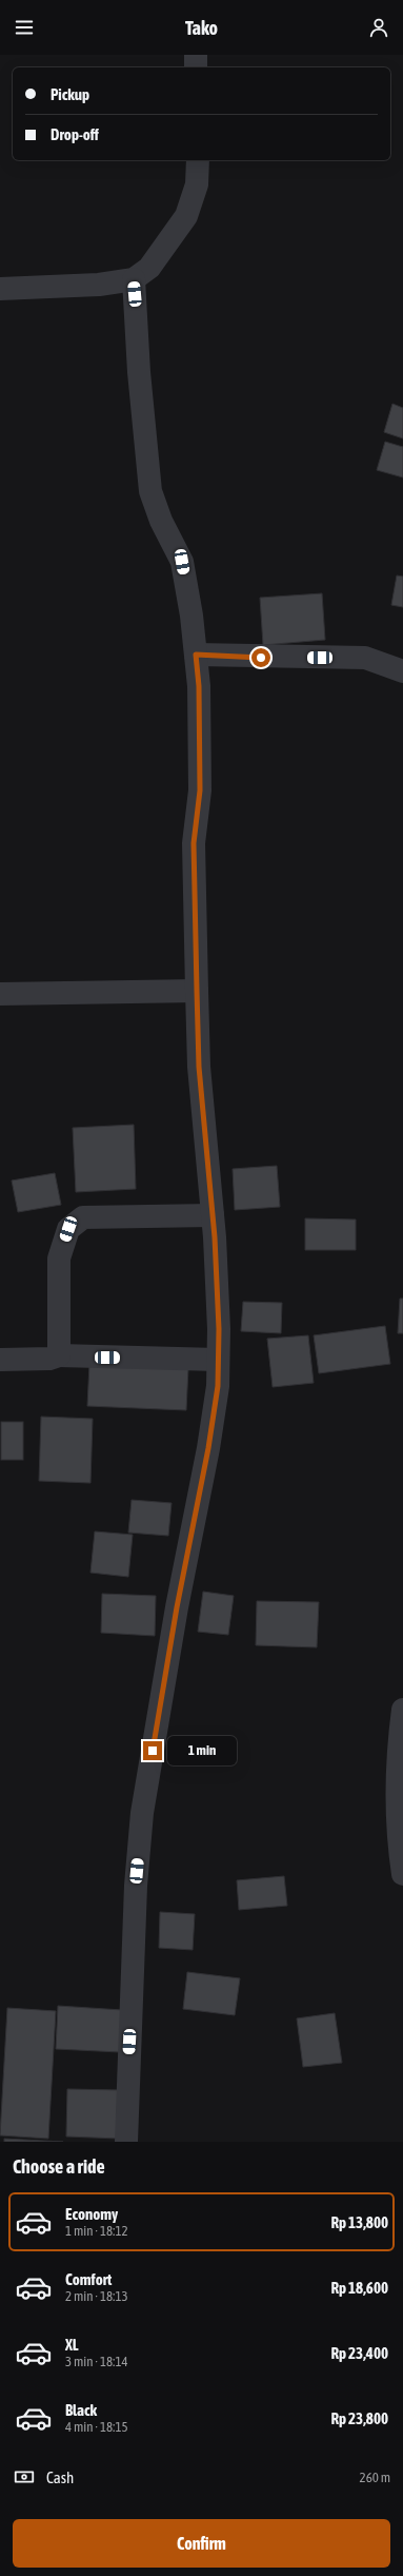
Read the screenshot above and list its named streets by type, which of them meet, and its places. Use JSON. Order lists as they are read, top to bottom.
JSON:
{
  "page": {
    "header": "Tako",
    "banner": ["Pickup", "Drop-off"],
    "bubble": "1 min",
    "heading": "Choose a ride",
    "list": [
      {
        "name": "Economy",
        "note": "1 min · 18:12",
        "value": "Rp 13,800"
      },
      {
        "name": "Comfort",
        "note": "2 min · 18:13",
        "value": "Rp 18,600"
      },
      {
        "name": "XL",
        "note": "3 min · 18:14",
        "value": "Rp 23,400"
      },
      {
        "name": "Black",
        "note": "4 min · 18:15",
        "value": "Rp 23,800"
      }
    ],
    "pay": ["Cash", "260 m"],
    "buttons": "Confirm"
  }
}
